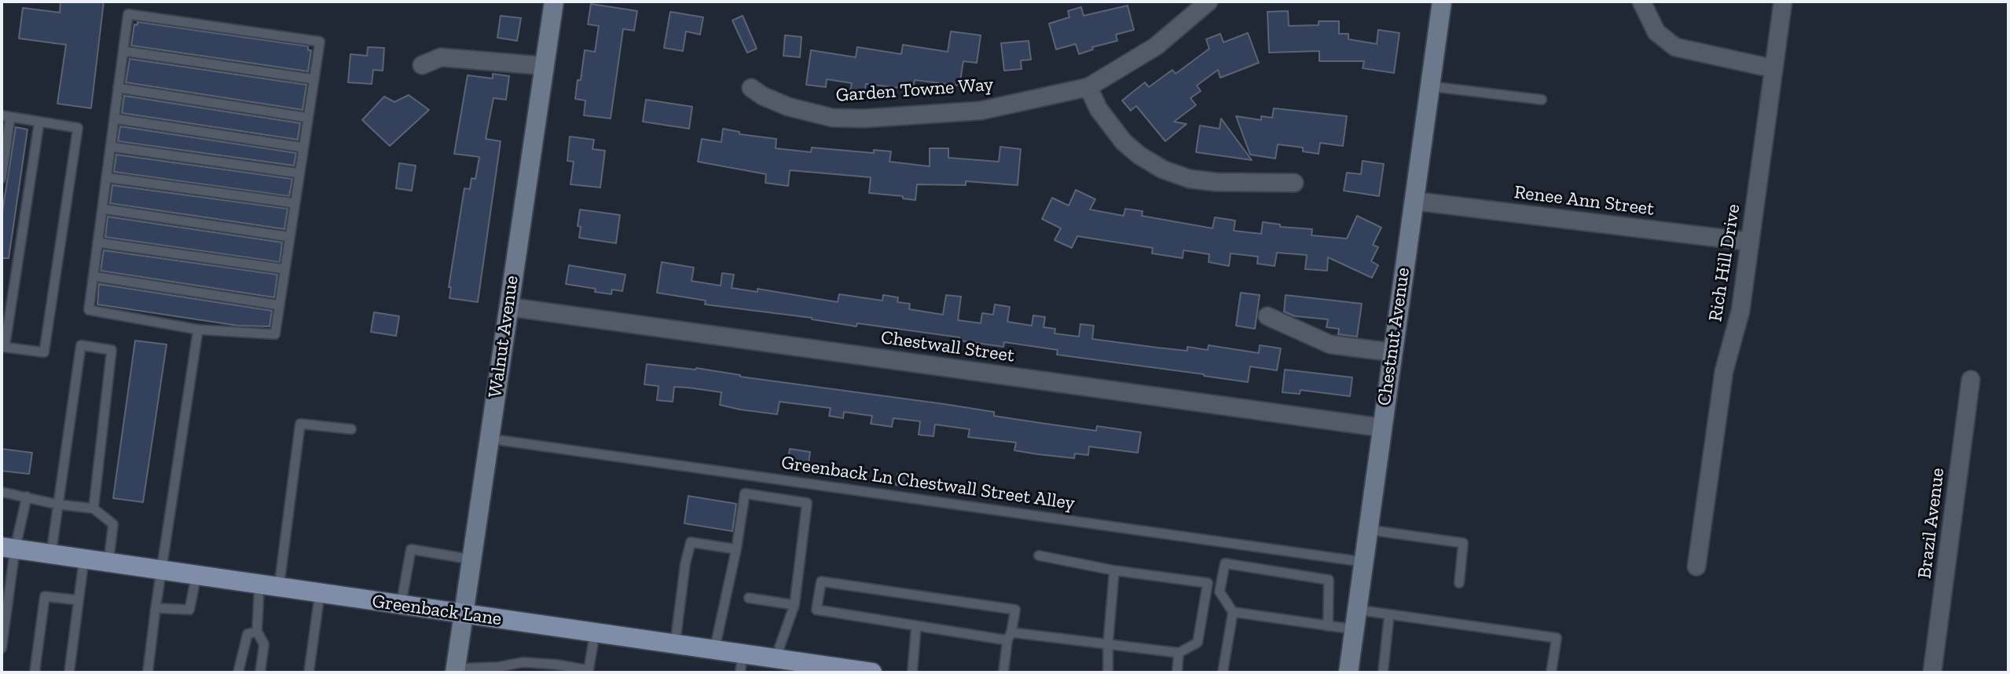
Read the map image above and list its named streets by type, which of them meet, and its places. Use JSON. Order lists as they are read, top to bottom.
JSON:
{
  "streets": {
    "main road": ["Greenback Lane"],
    "street": [
      "Garden Towne Way",
      "Renee Ann Street",
      "Rich Hill Drive",
      "Walnut Avenue",
      "Chestnut Avenue",
      "Chestwall Street",
      "Brazil Avenue"
    ],
    "lane": ["Greenback Ln Chestwall Street Alley"]
  },
  "crossings": [
    ["Renee Ann Street", "Rich Hill Drive"],
    ["Renee Ann Street", "Chestnut Avenue"],
    ["Walnut Avenue", "Chestwall Street"],
    ["Walnut Avenue", "Greenback Ln Chestwall Street Alley"],
    ["Walnut Avenue", "Greenback Lane"],
    ["Chestnut Avenue", "Chestwall Street"],
    ["Chestnut Avenue", "Greenback Ln Chestwall Street Alley"]
  ]
}
